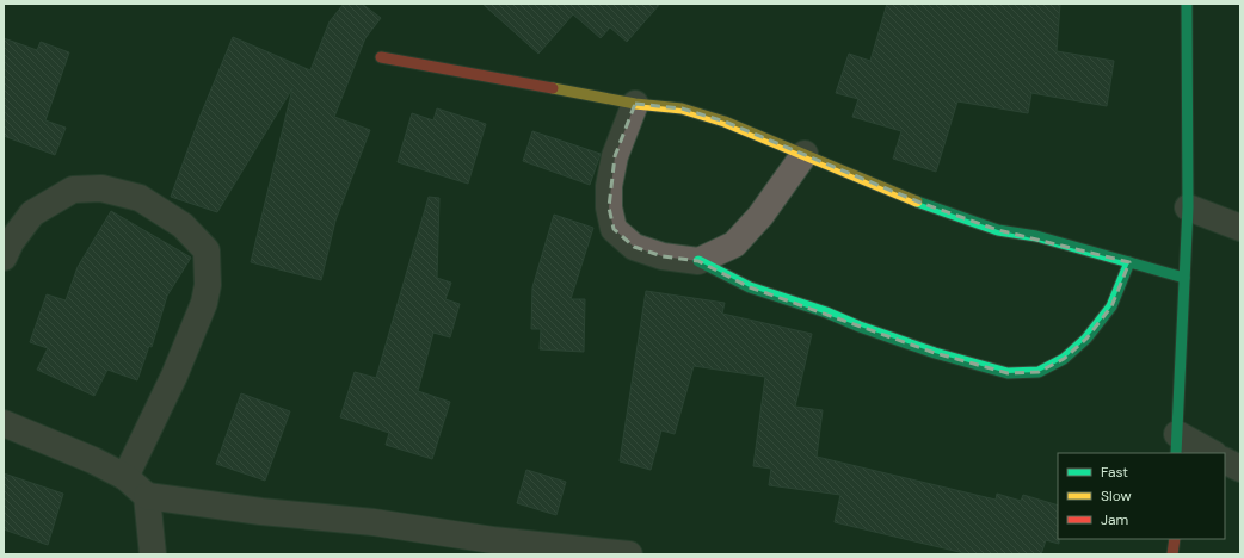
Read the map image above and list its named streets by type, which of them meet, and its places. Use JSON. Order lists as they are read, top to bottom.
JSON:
{
  "legend": ["Fast", "Slow", "Jam"]
}
